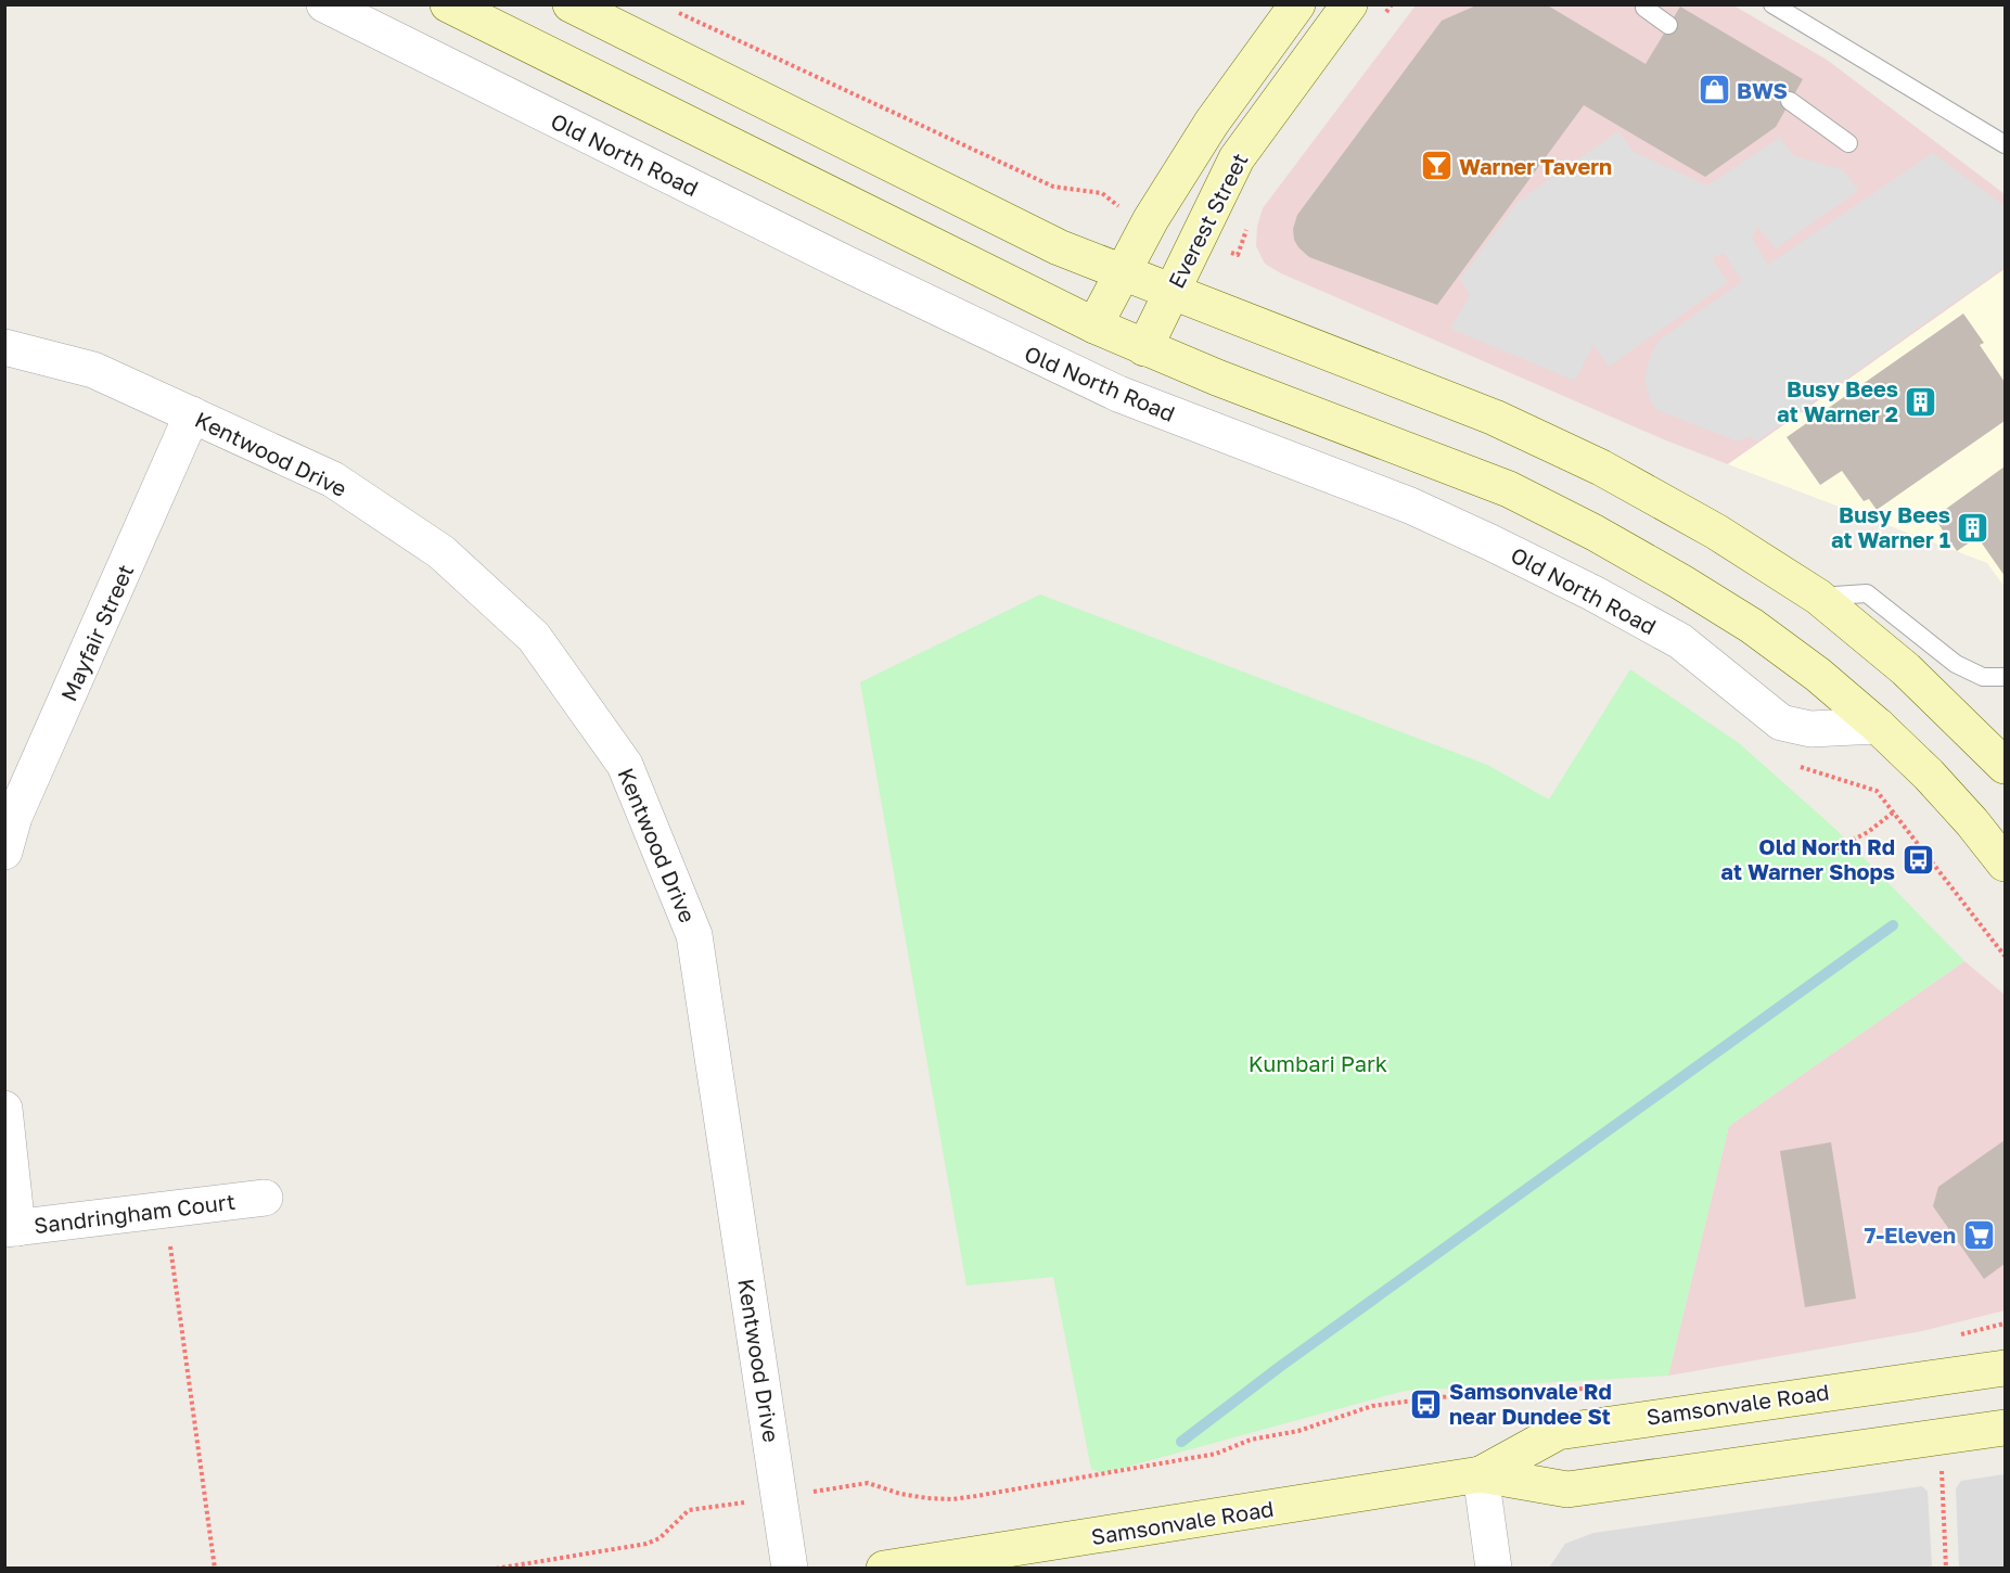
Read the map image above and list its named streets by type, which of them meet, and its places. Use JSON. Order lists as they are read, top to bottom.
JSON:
{
  "streets": {
    "main road": ["Everest Street", "Samsonvale Road"],
    "street": [
      "Old North Road",
      "Kentwood Drive",
      "Mayfair Street",
      "Sandringham Court"
    ]
  },
  "crossings": [
    ["Kentwood Drive", "Mayfair Street"]
  ],
  "parks": ["Kumbari Park"],
  "places": {
    "shop": ["BWS"],
    "bar": ["Warner Tavern"],
    "building": ["Busy Bees at Warner 2", "Busy Bees at Warner 1"],
    "bus stop": ["Old North Rd at Warner Shops", "Samsonvale Rd near Dundee St"],
    "supermarket": ["7-Eleven"]
  }
}
